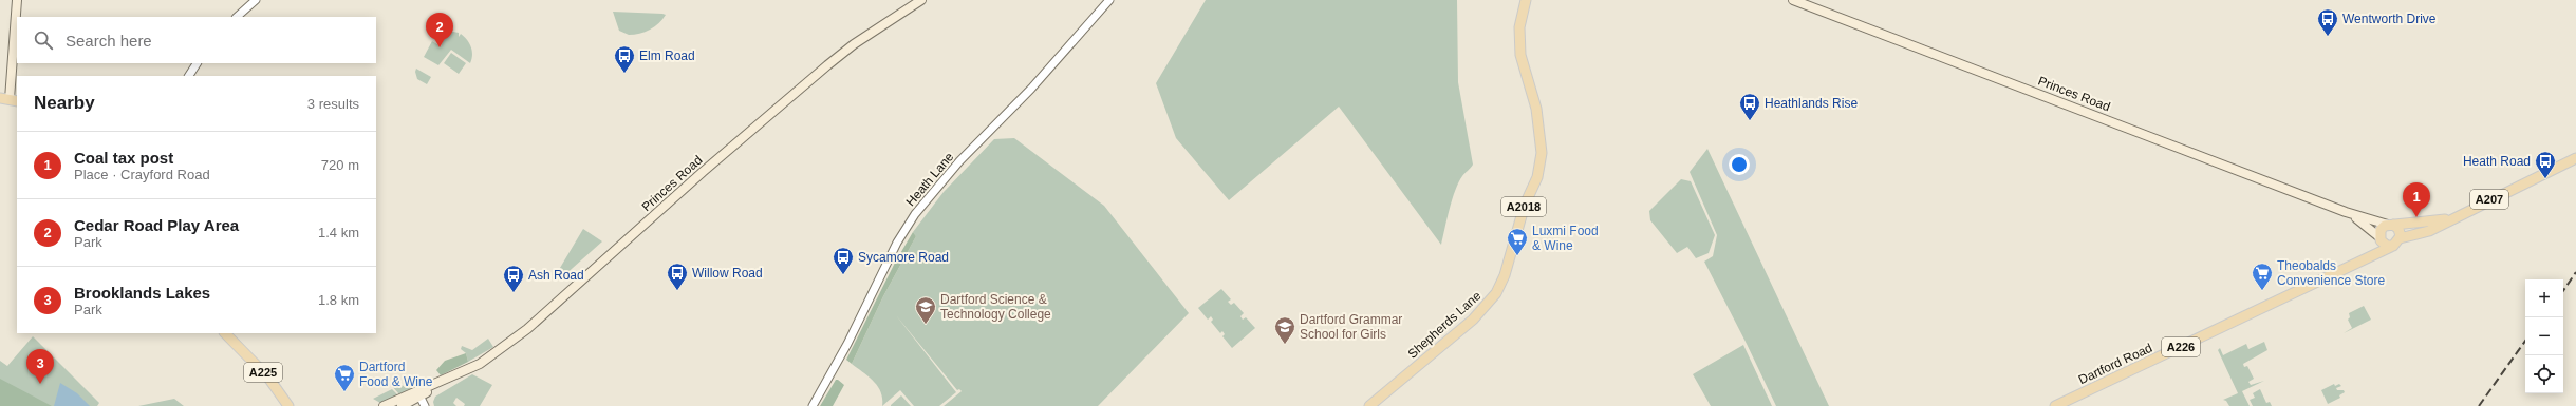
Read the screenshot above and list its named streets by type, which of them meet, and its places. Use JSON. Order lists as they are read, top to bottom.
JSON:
{
  "streets": {
    "main road": [
      "Princes Road",
      "A207",
      "A2018",
      "Shepherds Lane",
      "A226",
      "Dartford Road",
      "A225"
    ],
    "street": ["Heath Lane"]
  },
  "crossings": [
    ["Princes Road", "A207"],
    ["Princes Road", "Dartford Road"],
    ["A207", "Dartford Road"]
  ],
  "places": {
    "bus stop": [
      "Wentworth Drive",
      "Elm Road",
      "Heathlands Rise",
      "Heath Road",
      "Sycamore Road",
      "Willow Road",
      "Ash Road"
    ],
    "supermarket": ["Luxmi Food & Wine", "Theobalds Convenience Store", "Dartford Food & Wine"],
    "school or university": ["Dartford Science & Technology College", "Dartford Grammar School for Girls"]
  },
  "page": {
    "pins": ["2", "1", "3"],
    "search": "Search here",
    "heading": ["Nearby", "3 results"],
    "list": [
      {
        "mark": "1",
        "name": "Coal tax post",
        "note": "Place · Crayford Road",
        "value": "720 m"
      },
      {
        "mark": "2",
        "name": "Cedar Road Play Area",
        "note": "Park",
        "value": "1.4 km"
      },
      {
        "mark": "3",
        "name": "Brooklands Lakes",
        "note": "Park",
        "value": "1.8 km"
      }
    ],
    "map_buttons": ["+", "−"]
  }
}
